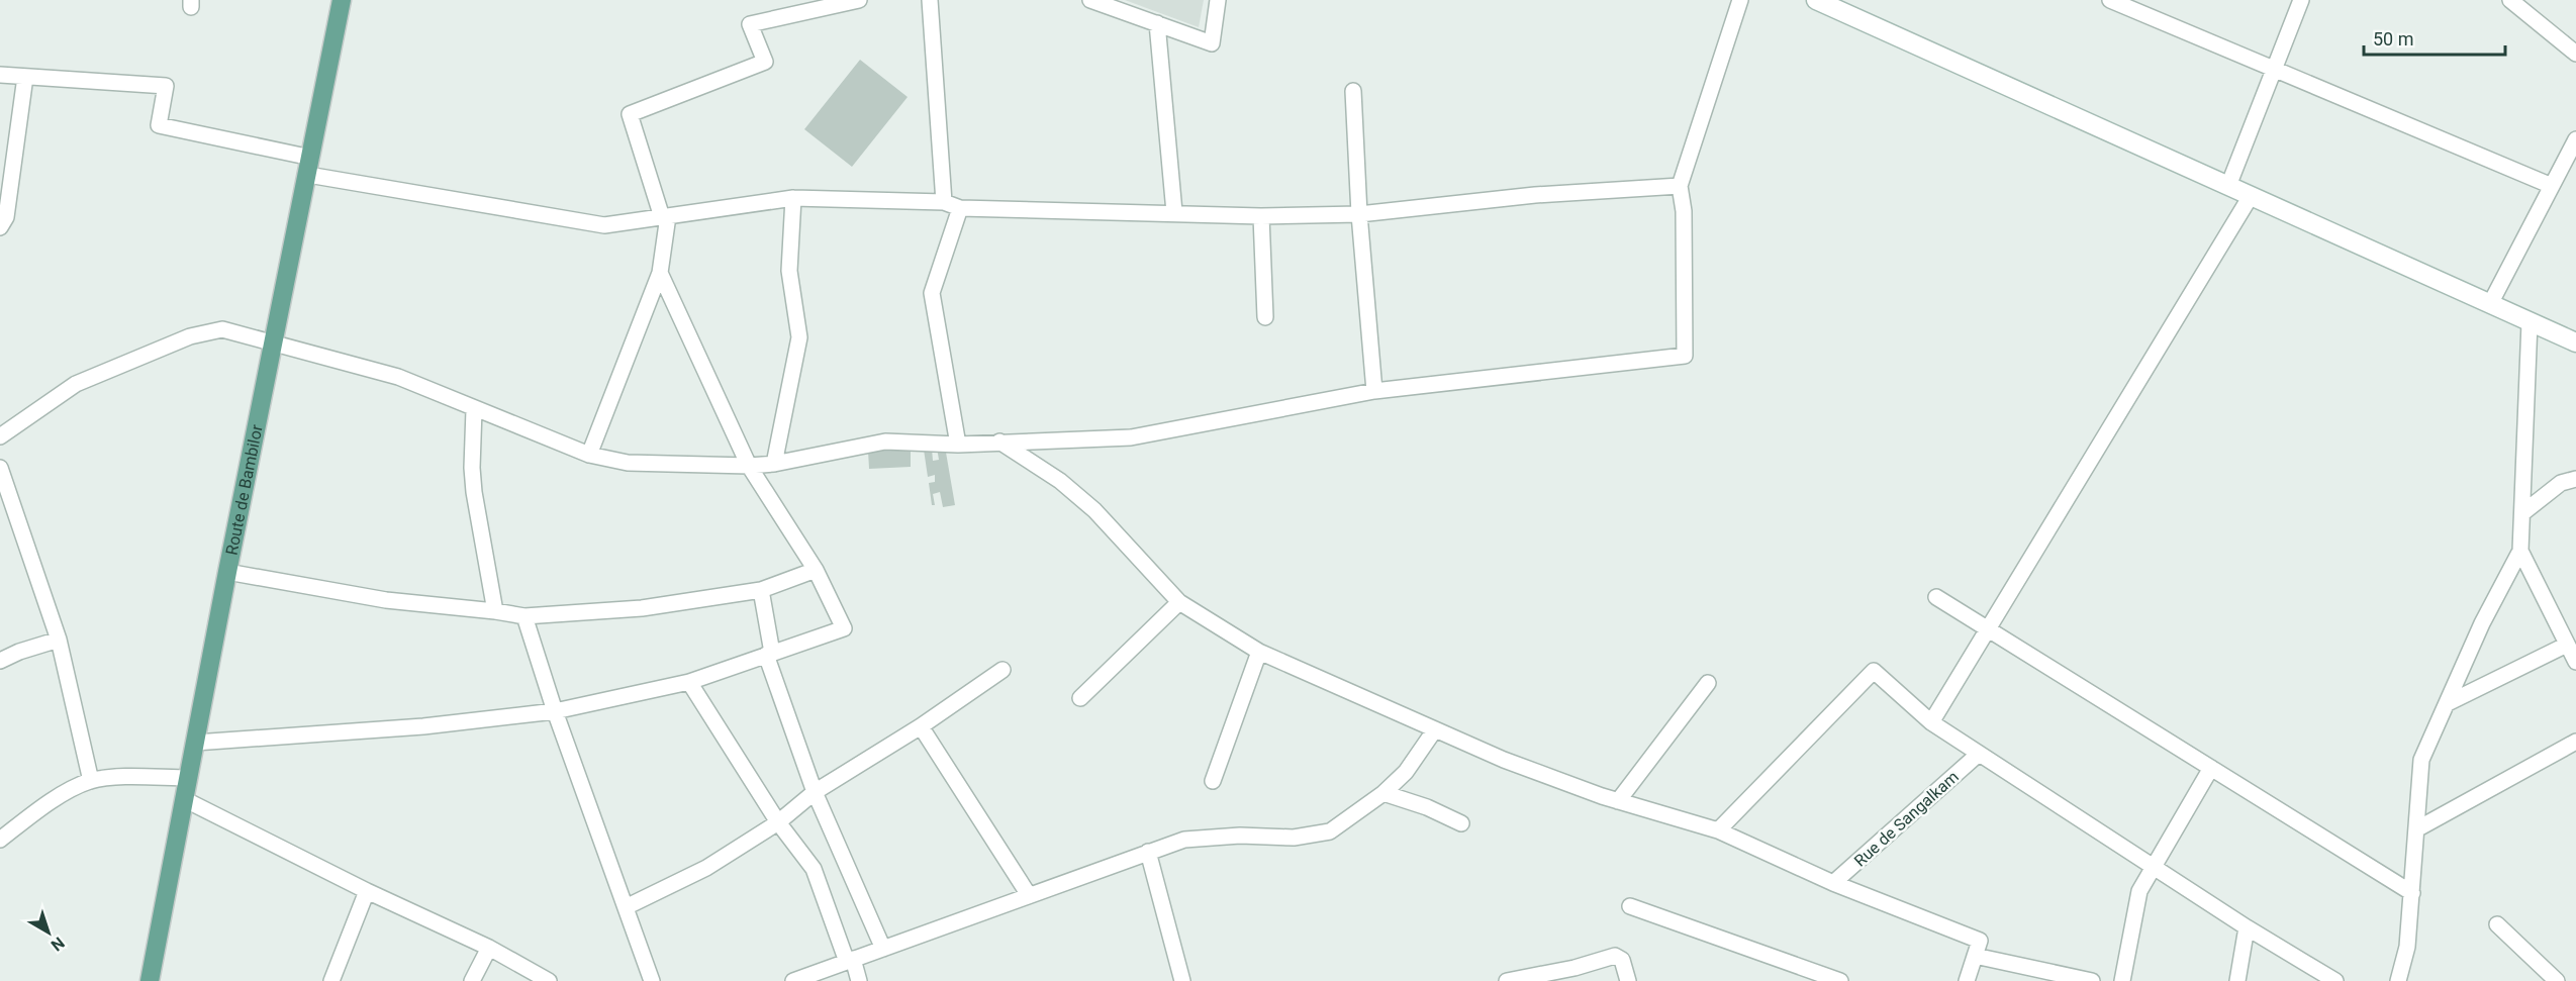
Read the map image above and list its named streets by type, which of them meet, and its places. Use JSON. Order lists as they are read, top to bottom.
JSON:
{
  "streets": {
    "main road": ["Route de Bambilor"],
    "street": ["Rue de Sangalkam"]
  },
  "scale_bar": "50 m",
  "north": "bottom right"
}
